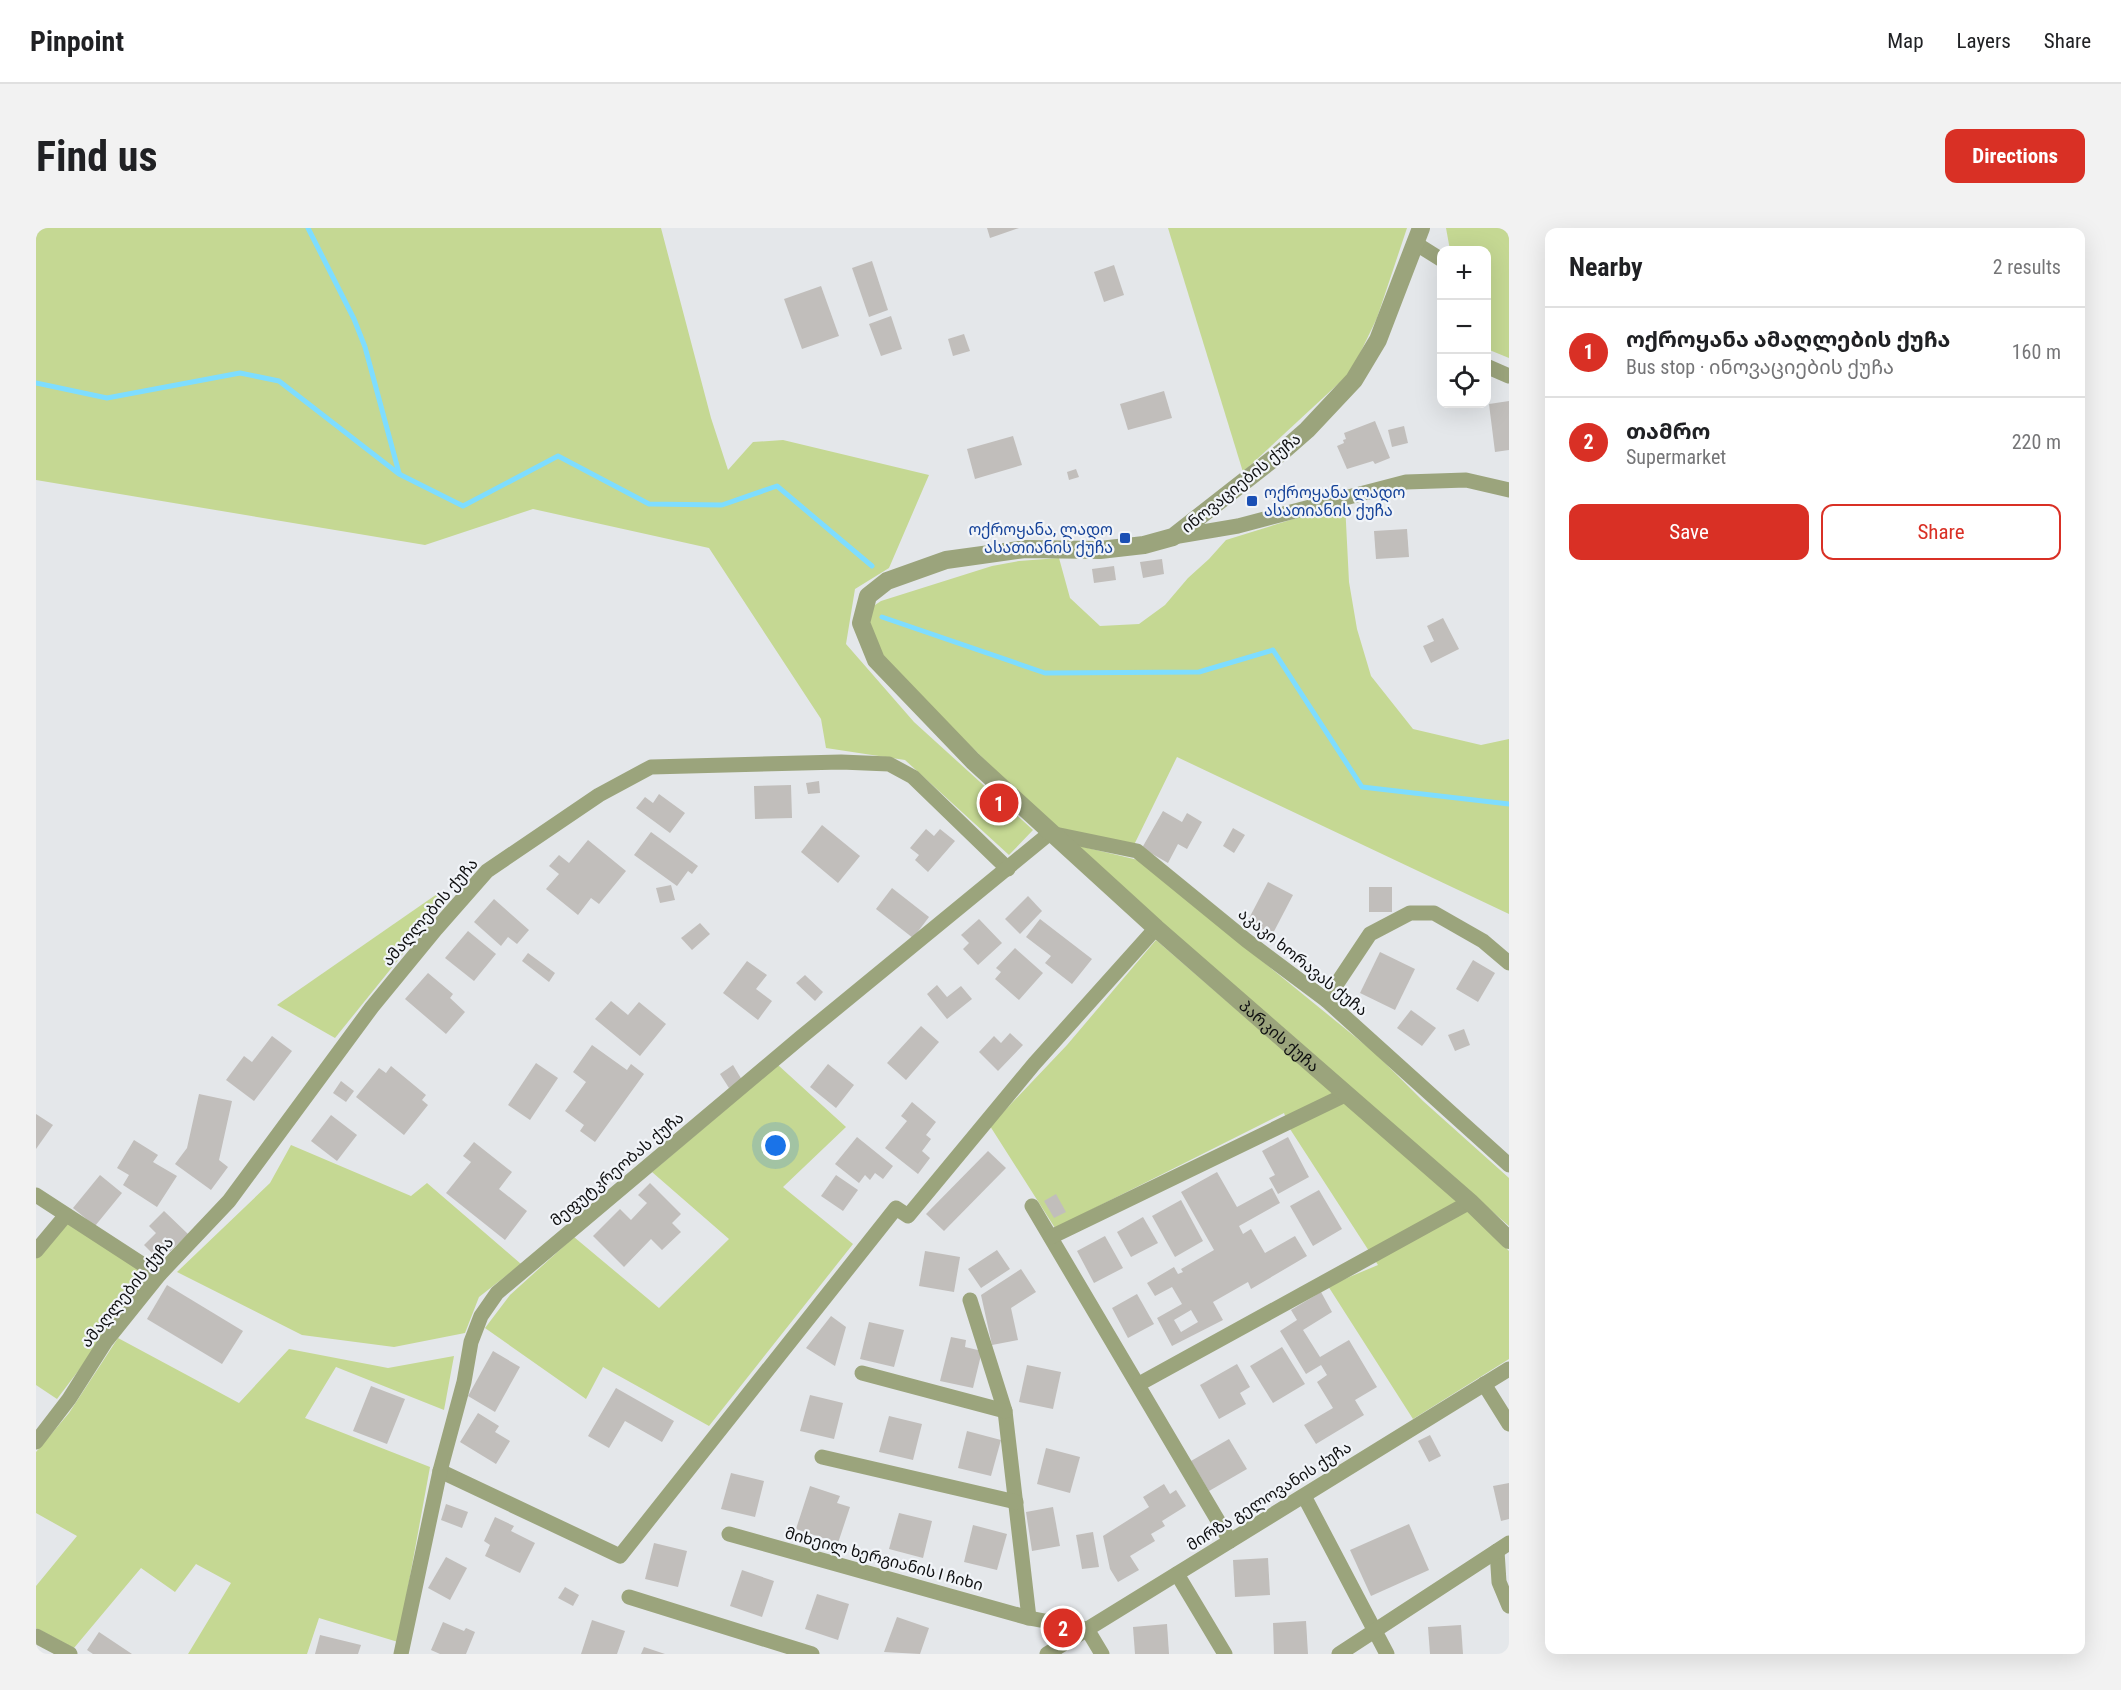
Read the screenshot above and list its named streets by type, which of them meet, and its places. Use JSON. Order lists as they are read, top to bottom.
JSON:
{
  "streets": {
    "street": [
      "ინოვაციების ქუჩა",
      "ამაღლების ქუჩა",
      "აკაკი ხორავას ქუჩა",
      "პარკის ქუჩა",
      "მეფუტკრეობას ქუჩა",
      "მირზა გელოვანის ქუჩა",
      "მიხეილ ხერგიანის I ჩიხი"
    ]
  },
  "crossings": [
    ["ინოვაციების ქუჩა", "აკაკი ხორავას ქუჩა"],
    ["ინოვაციების ქუჩა", "პარკის ქუჩა"],
    ["ინოვაციების ქუჩა", "მეფუტკრეობას ქუჩა"],
    ["ამაღლების ქუჩა", "მეფუტკრეობას ქუჩა"],
    ["აკაკი ხორავას ქუჩა", "პარკის ქუჩა"],
    ["აკაკი ხორავას ქუჩა", "მეფუტკრეობას ქუჩა"],
    ["პარკის ქუჩა", "მეფუტკრეობას ქუჩა"],
    ["მირზა გელოვანის ქუჩა", "მიხეილ ხერგიანის I ჩიხი"]
  ],
  "places": {
    "transit": ["ოქროყანა ლადო ასათიანის ქუჩა", "ოქროყანა, ლადო ასათიანის ქუჩა"]
  },
  "page": {
    "header": "Pinpoint",
    "nav": ["Map", "Layers", "Share"],
    "buttons": [
      "Directions",
      ["Save", "Share"]
    ],
    "title": "Find us",
    "heading": ["Nearby", "2 results"],
    "map_buttons": ["+", "−"],
    "list": [
      {
        "mark": "1",
        "name": "ოქროყანა ამაღლების ქუჩა",
        "note": "Bus stop · ინოვაციების ქუჩა",
        "value": "160 m"
      },
      {
        "mark": "2",
        "name": "თამრო",
        "note": "Supermarket",
        "value": "220 m"
      }
    ],
    "pins": ["1", "2"]
  }
}
